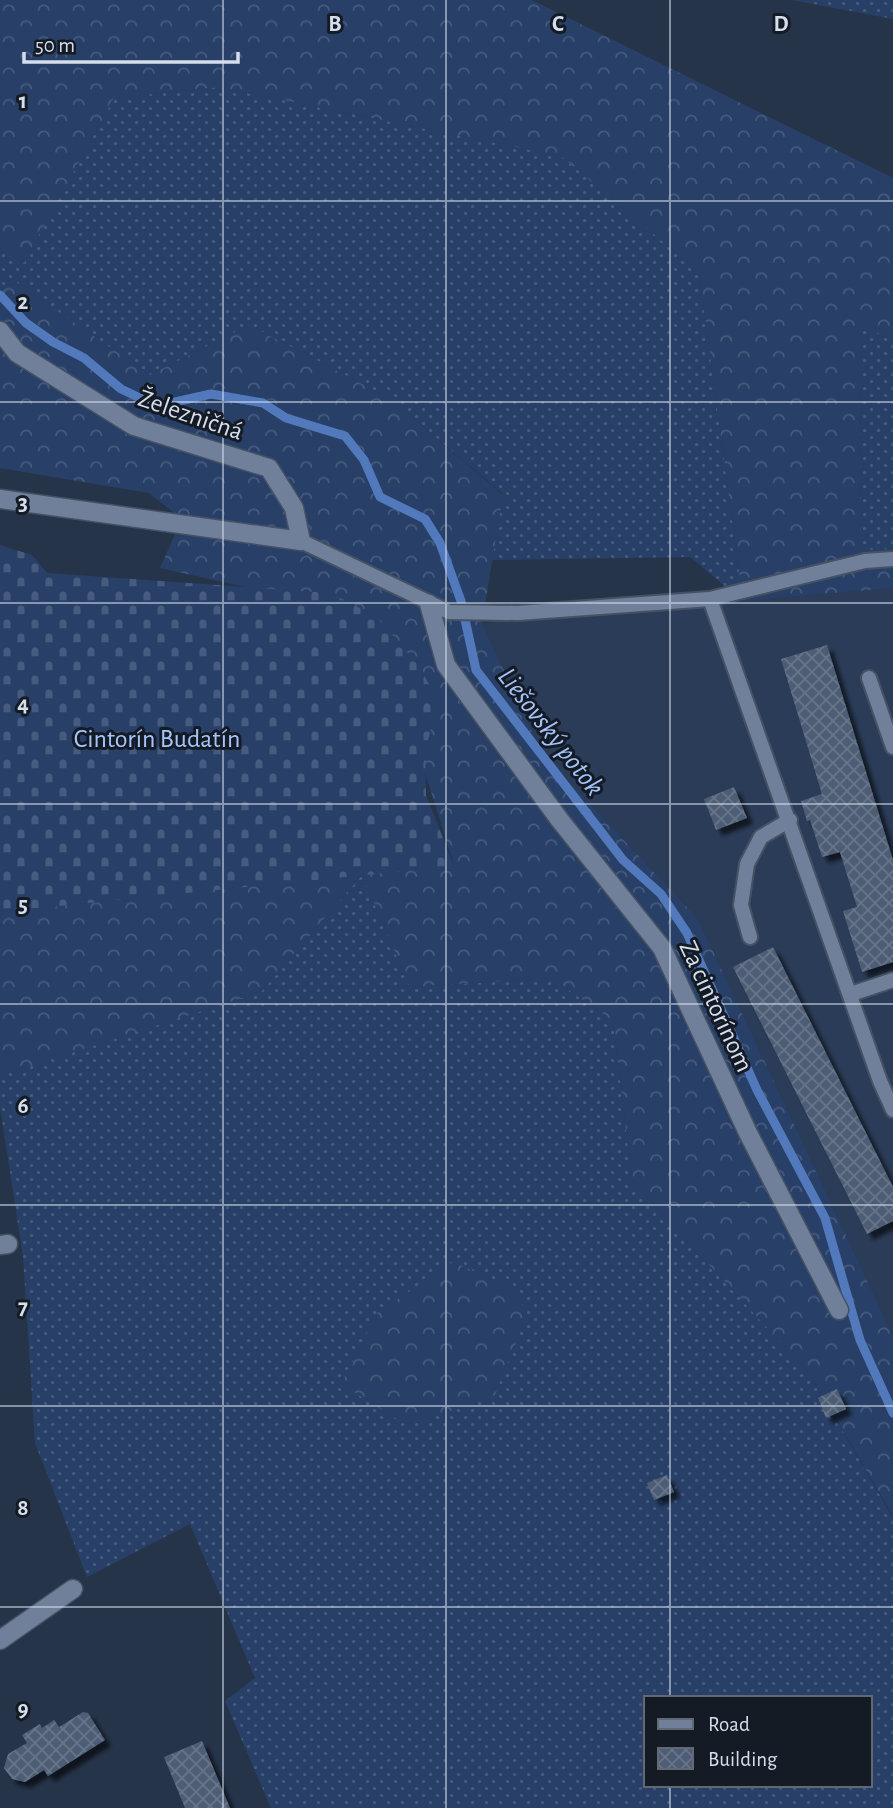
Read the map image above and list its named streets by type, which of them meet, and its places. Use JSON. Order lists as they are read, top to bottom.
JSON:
{
  "streets": {
    "street": ["Železničná", "Za cintorínom"]
  },
  "water": ["Liešovský potok"],
  "parks": ["Cintorín Budatín"],
  "legend": ["Road", "Building"],
  "scale_bar": "50 m",
  "grid": {
    "columns": ["B", "C", "D"],
    "rows": [
      "1",
      "2",
      "3",
      "4",
      "5",
      "6",
      "7",
      "8",
      "9"
    ]
  }
}
